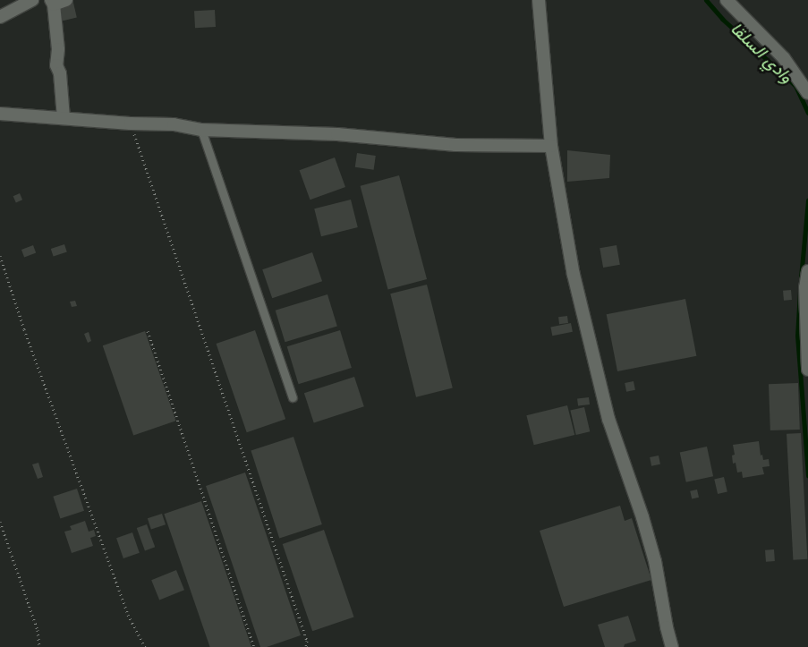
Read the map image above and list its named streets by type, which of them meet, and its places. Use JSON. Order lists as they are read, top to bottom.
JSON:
{
  "water": ["وادي السلقا"]
}
